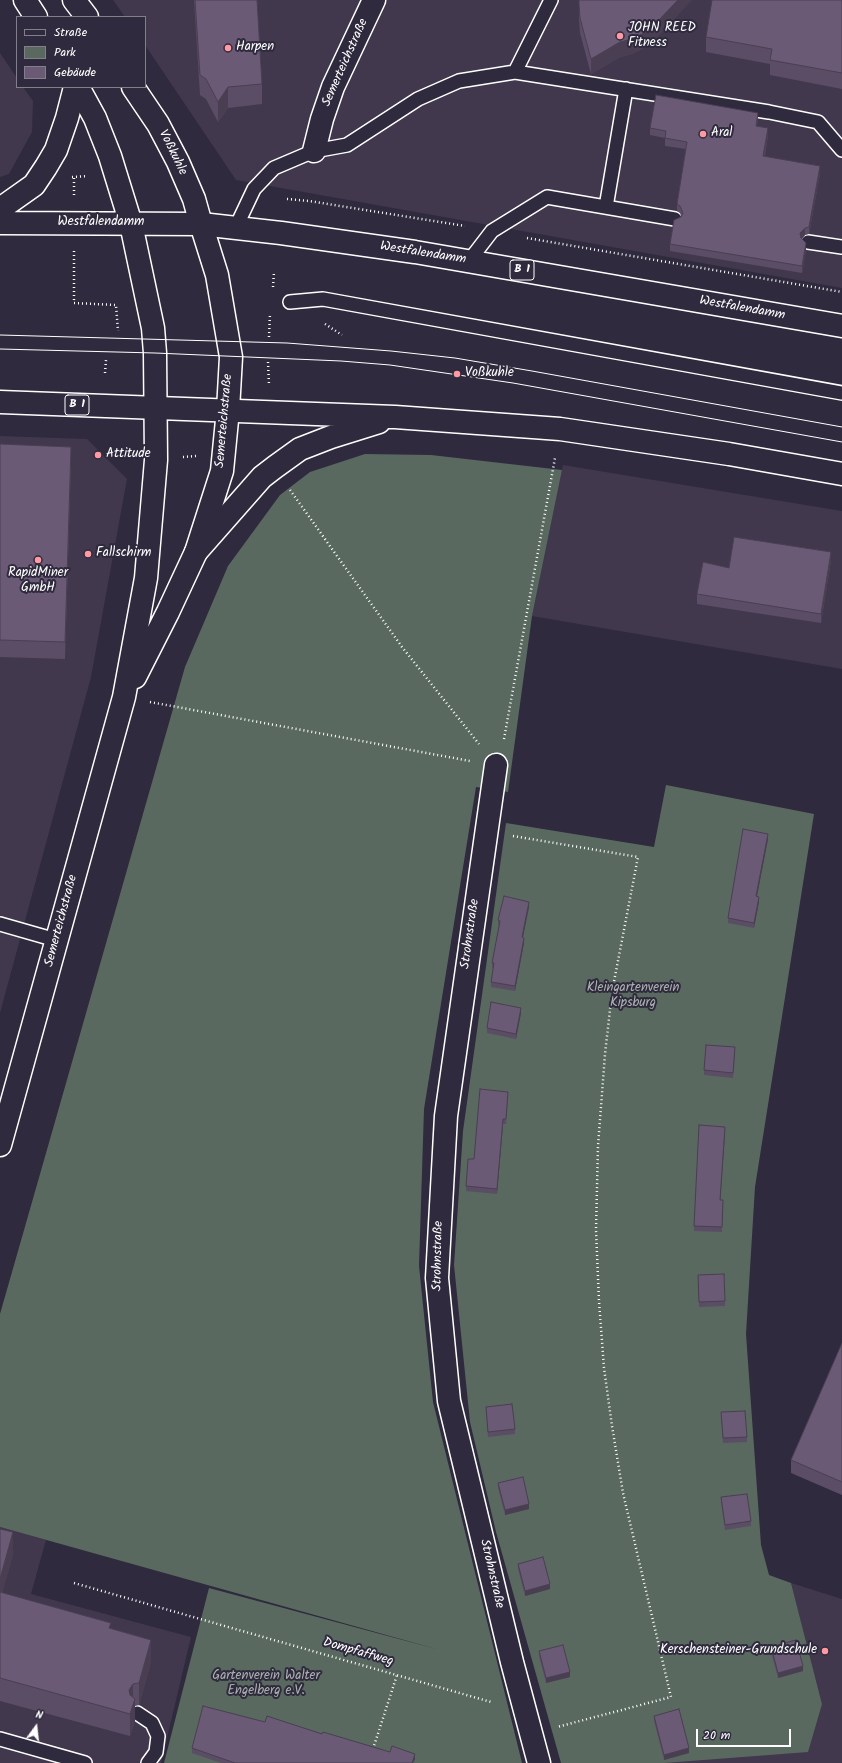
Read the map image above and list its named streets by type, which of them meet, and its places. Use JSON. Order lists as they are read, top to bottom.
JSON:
{
  "streets": {
    "main road": [
      "Semerteichstraße",
      "Voßkuhle",
      "Westfalendamm",
      "B 1",
      "Strohnstraße"
    ],
    "path": ["Dompfaffweg"]
  },
  "crossings": [
    ["Semerteichstraße", "Voßkuhle"],
    ["Semerteichstraße", "Westfalendamm"],
    ["Semerteichstraße", "B 1"],
    ["Voßkuhle", "Westfalendamm"]
  ],
  "parks": ["Kleingartenverein Kipsburg", "Gartenverein Walter Engelberg e.V."],
  "places": [
    "JOHN REED Fitness",
    "Harpen",
    "Aral",
    "Voßkuhle",
    "Attitude",
    "Fallschirm",
    "RapidMiner GmbH",
    "Kerschensteiner-Grundschule"
  ],
  "legend": ["Straße", "Park", "Gebäude"],
  "scale_bar": "20 m",
  "north": "top"
}
